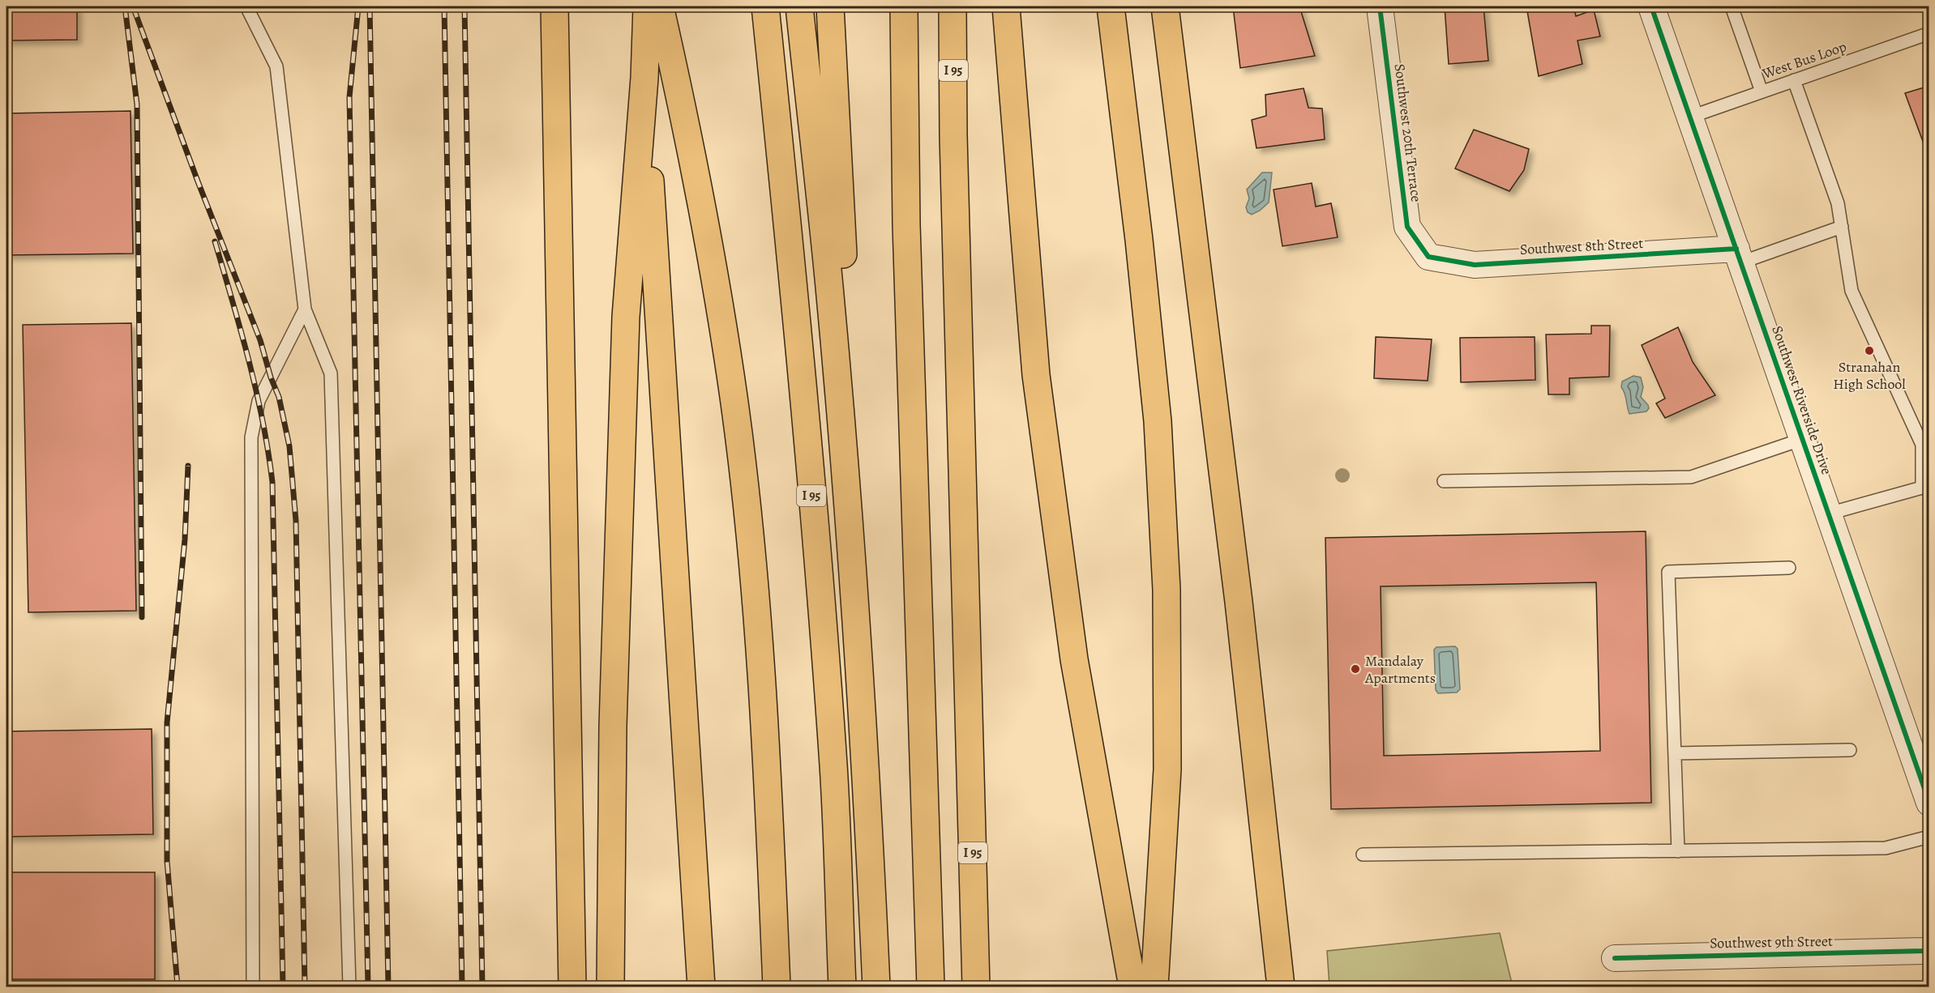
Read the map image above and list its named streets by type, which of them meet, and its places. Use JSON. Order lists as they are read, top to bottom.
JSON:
{
  "streets": {
    "highway": ["I 95"],
    "street": [
      "Southwest 20th Terrace",
      "Southwest 8th Street",
      "Southwest Riverside Drive",
      "Southwest 9th Street"
    ],
    "lane": ["West Bus Loop"]
  },
  "crossings": [
    ["West Bus Loop", "Southwest Riverside Drive"],
    ["Southwest 20th Terrace", "Southwest 8th Street"],
    ["Southwest 8th Street", "Southwest Riverside Drive"]
  ],
  "places": ["Stranahan High School", "Mandalay Apartments"]
}
